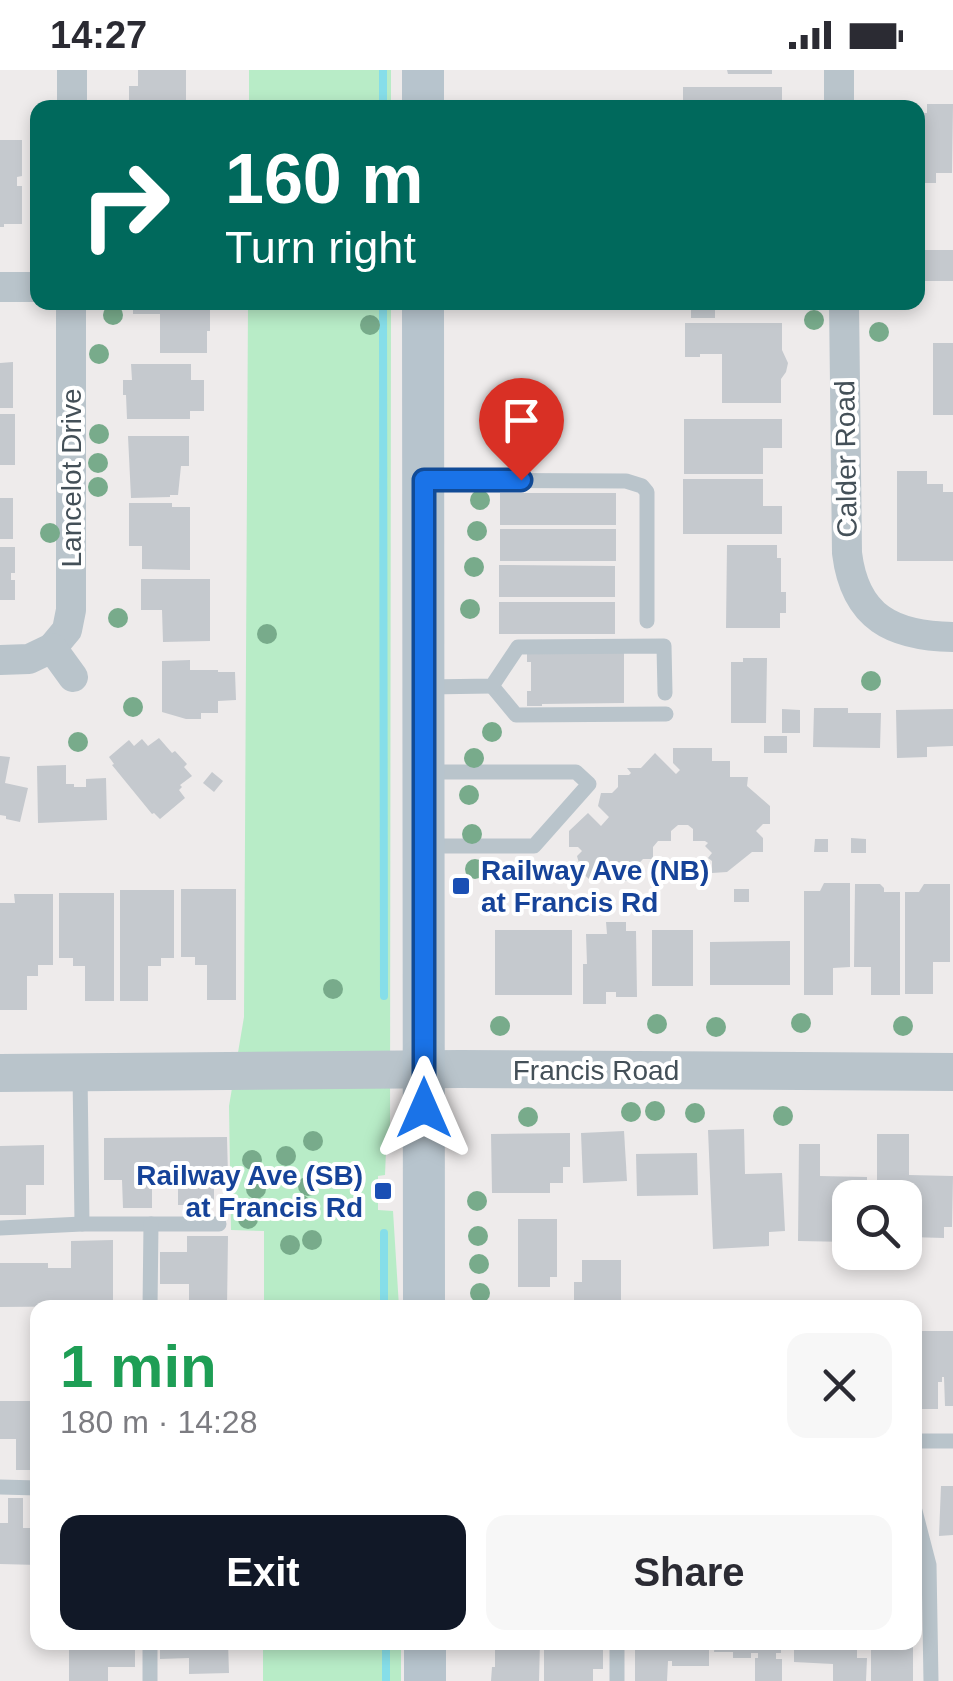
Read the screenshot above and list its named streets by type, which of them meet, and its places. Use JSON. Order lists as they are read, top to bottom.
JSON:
{
  "streets": {
    "street": ["Calder Road", "Lancelot Drive", "Francis Road"]
  },
  "places": {
    "transit": ["Railway Ave (NB) at Francis Rd", "Railway Ave (SB) at Francis Rd"]
  },
  "page": {
    "status": "14:27",
    "turn": ["160 m", "Turn right"],
    "heading": ["1 min", "180 m · 14:28"],
    "buttons": ["Exit", "Share"]
  }
}
